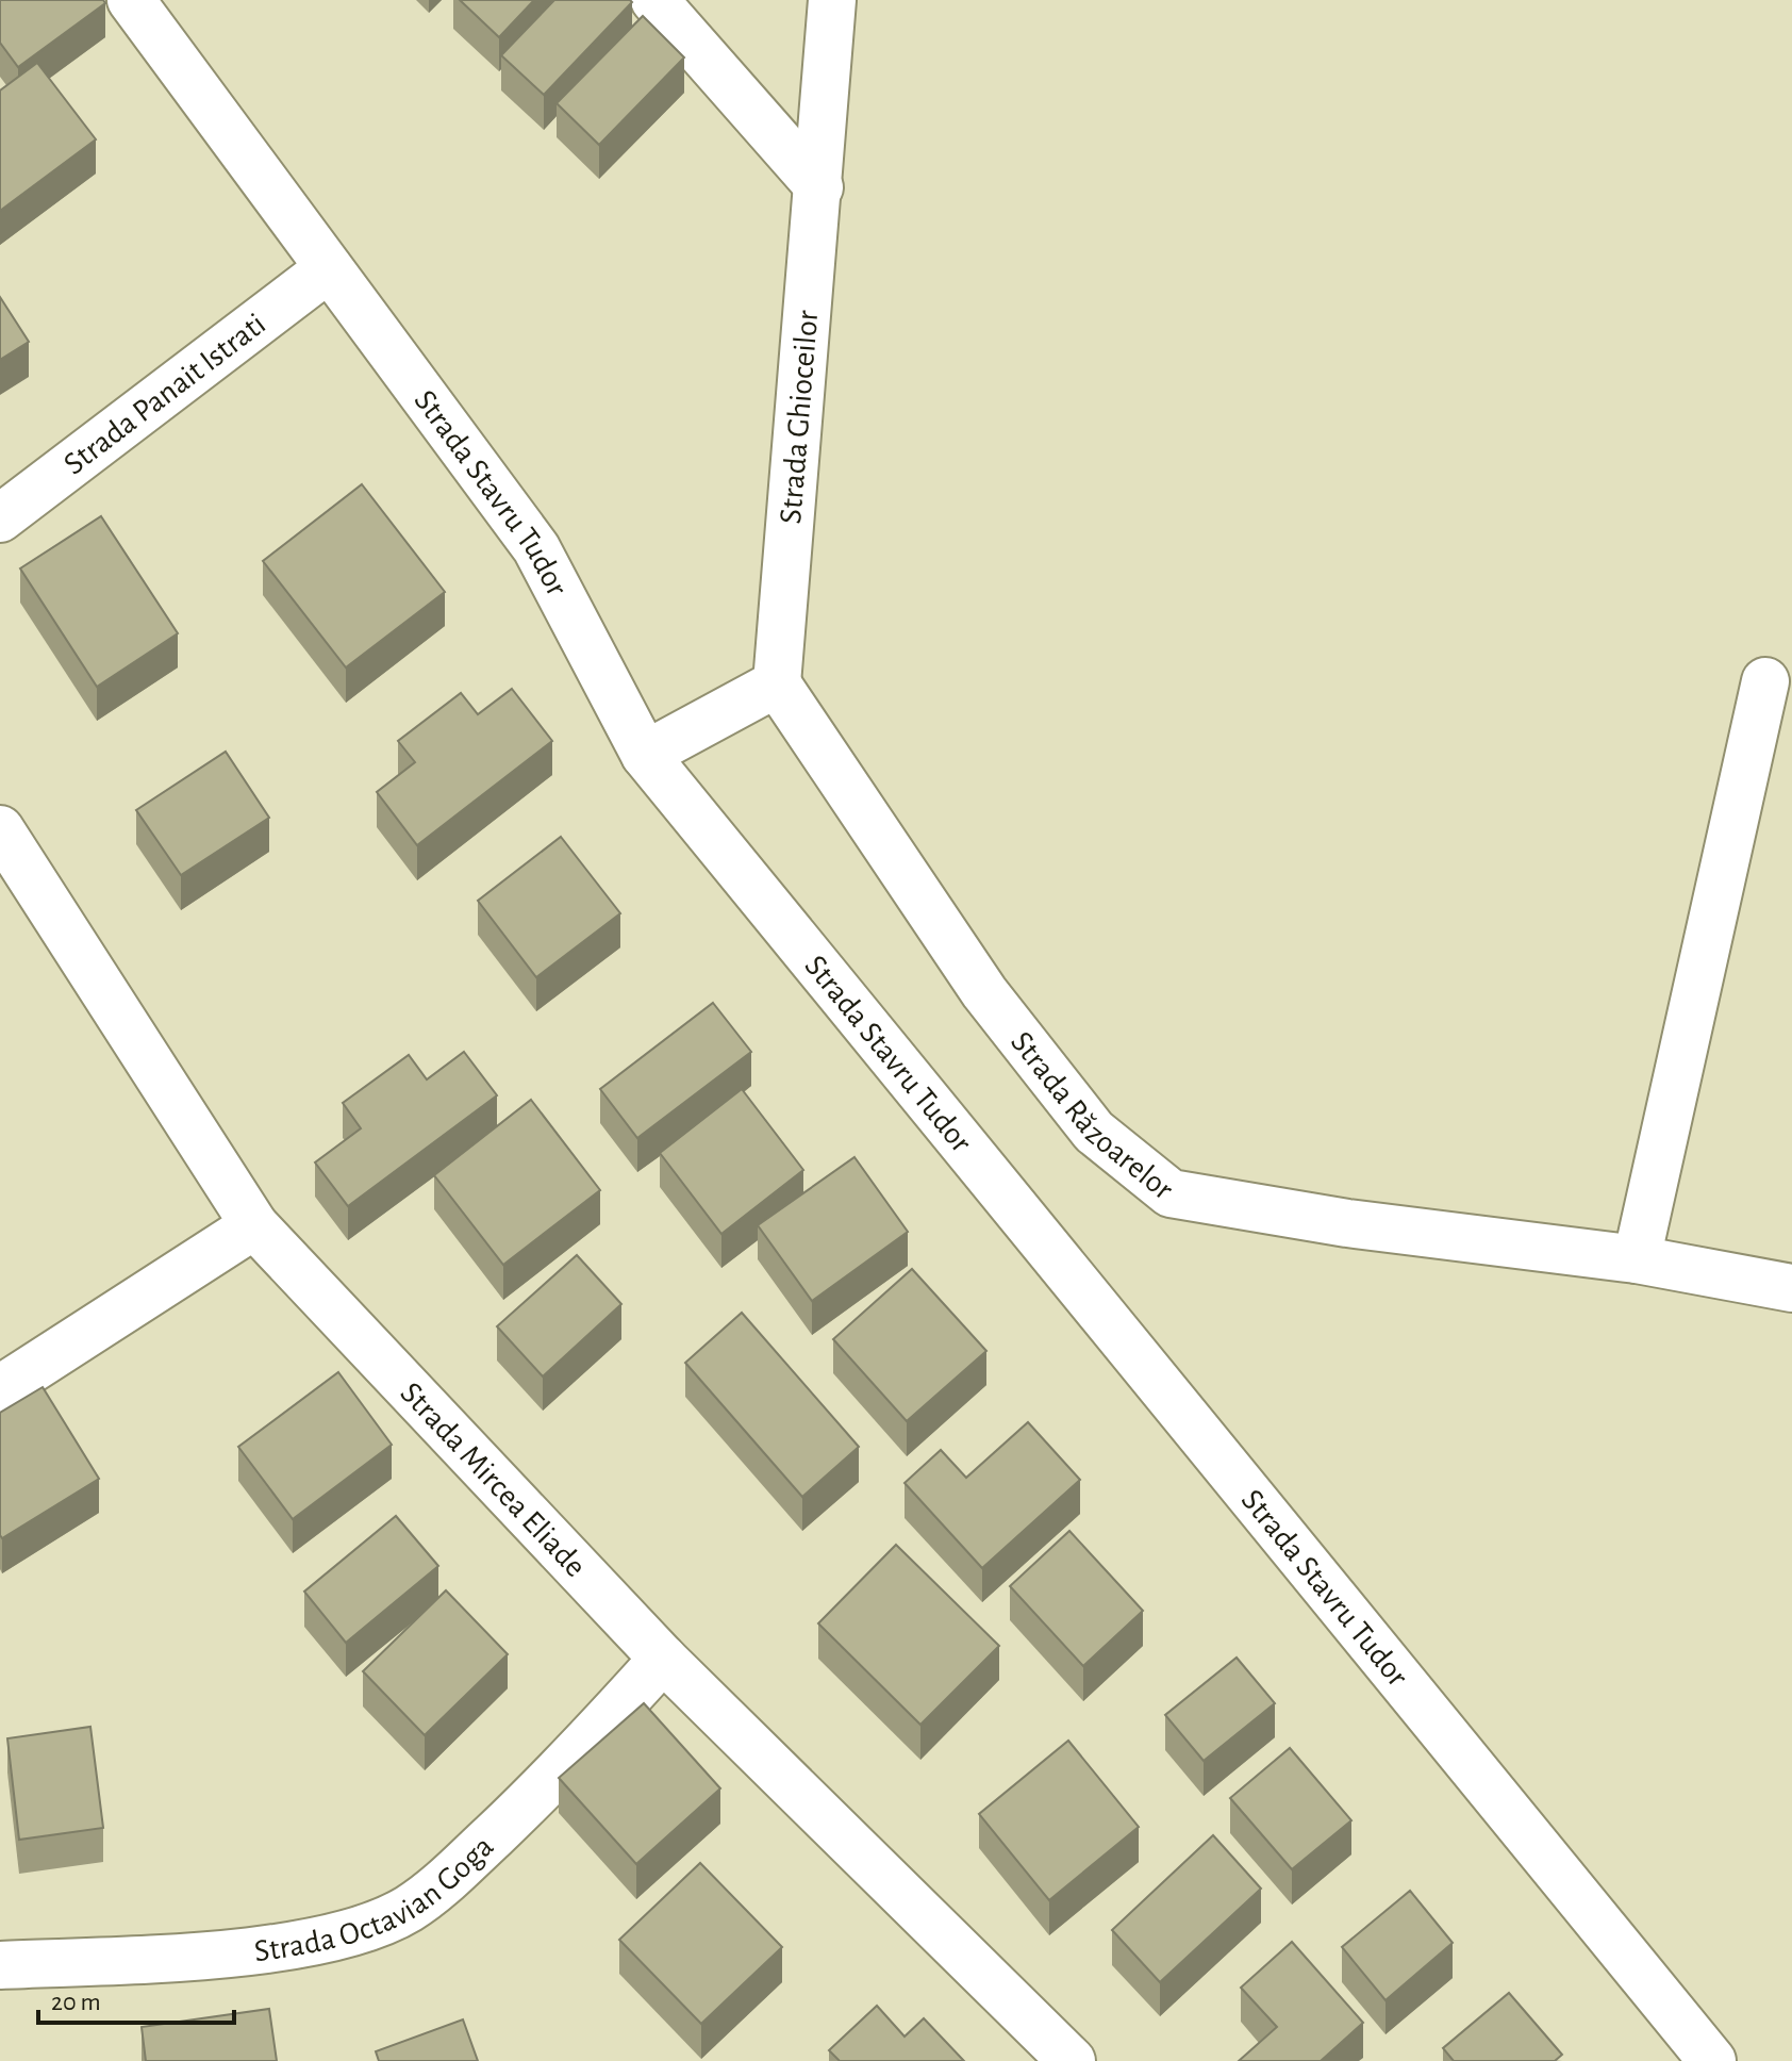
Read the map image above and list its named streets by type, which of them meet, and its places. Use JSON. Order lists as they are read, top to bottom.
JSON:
{
  "streets": {
    "street": [
      "Strada Panait Istrati",
      "Strada Ghioceilor",
      "Strada Stavru Tudor",
      "Strada Răzoarelor",
      "Strada Mircea Eliade",
      "Strada Octavian Goga"
    ]
  },
  "crossings": [
    ["Strada Panait Istrati", "Strada Stavru Tudor"],
    ["Strada Ghioceilor", "Strada Răzoarelor"],
    ["Strada Mircea Eliade", "Strada Octavian Goga"]
  ],
  "scale_bar": "20 m"
}
